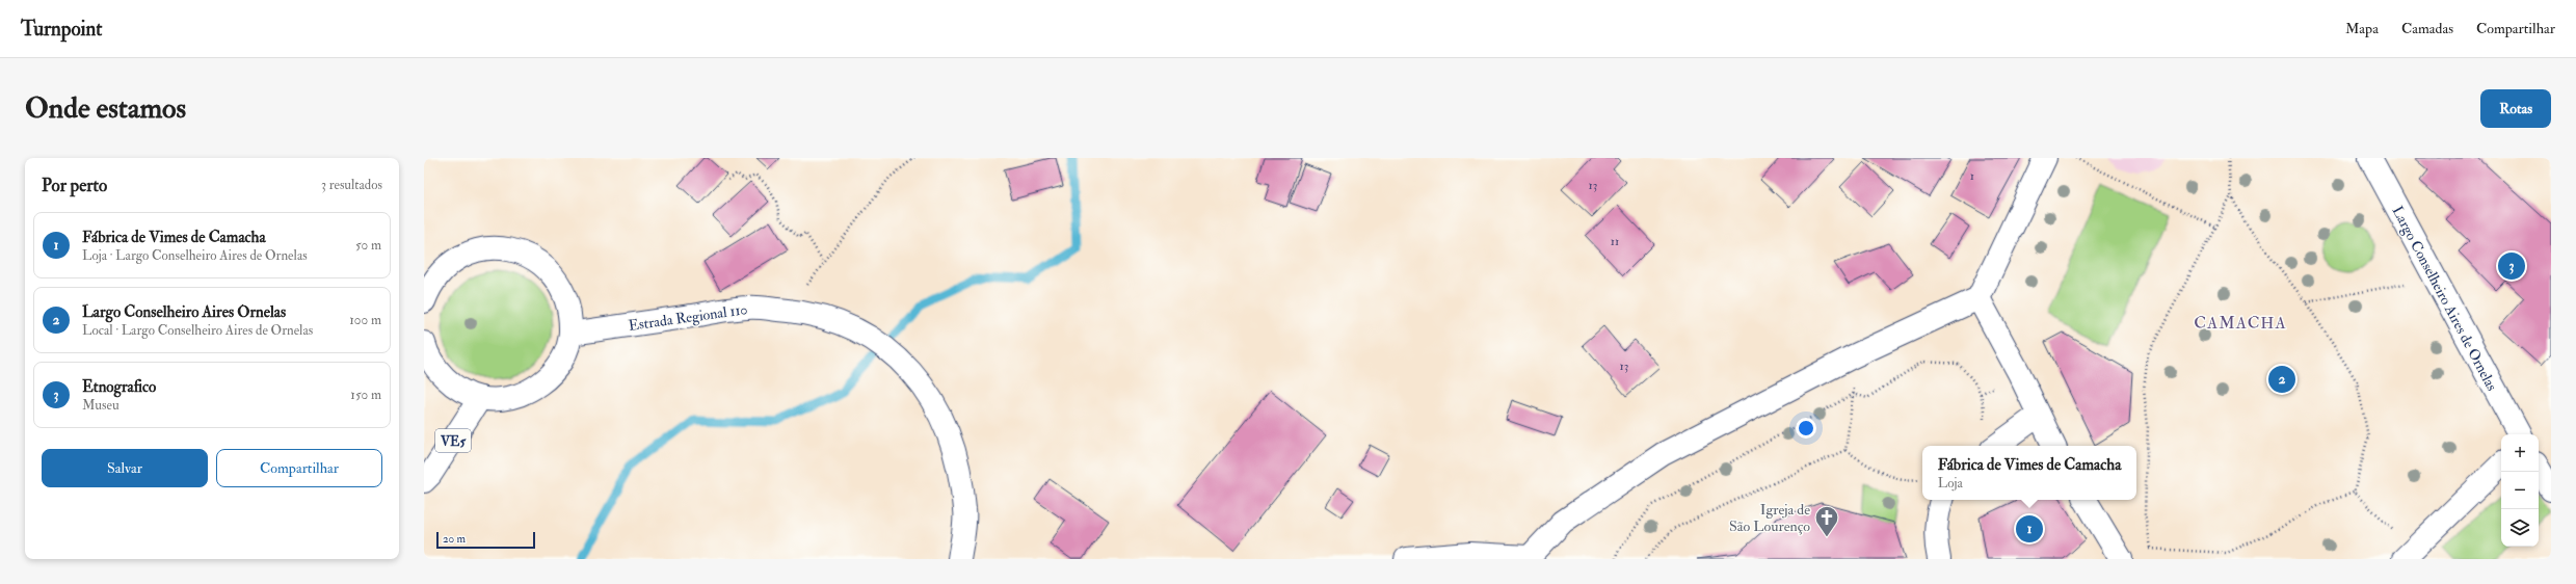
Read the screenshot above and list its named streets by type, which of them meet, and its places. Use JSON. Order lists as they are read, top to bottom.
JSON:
{
  "streets": {
    "street": ["Largo Conselheiro Aires de Ornelas", "Estrada Regional 110", "VE5"]
  },
  "districts": ["CAMACHA"],
  "places": {
    "church": ["Igreja de São Lourenço"]
  },
  "house_numbers": [
    "1",
    "13",
    "11",
    "13"
  ],
  "scale_bar": "20 m",
  "page": {
    "header": "Turnpoint",
    "nav": ["Mapa", "Camadas", "Compartilhar"],
    "buttons": [
      "Rotas",
      ["Salvar", "Compartilhar"]
    ],
    "title": "Onde estamos",
    "heading": ["Por perto", "3 resultados"],
    "list": [
      {
        "mark": "1",
        "name": "Fábrica de Vimes de Camacha",
        "note": "Loja · Largo Conselheiro Aires de Ornelas",
        "value": "50 m"
      },
      {
        "mark": "2",
        "name": "Largo Conselheiro Aires Ornelas",
        "note": "Local · Largo Conselheiro Aires de Ornelas",
        "value": "100 m"
      },
      {
        "mark": "3",
        "name": "Etnografico",
        "note": "Museu",
        "value": "150 m"
      }
    ],
    "pins": ["3", "2", "1"],
    "map_buttons": ["+", "−"],
    "popup": ["Fábrica de Vimes de Camacha", "Loja"],
    "scale": "20 m"
  }
}
